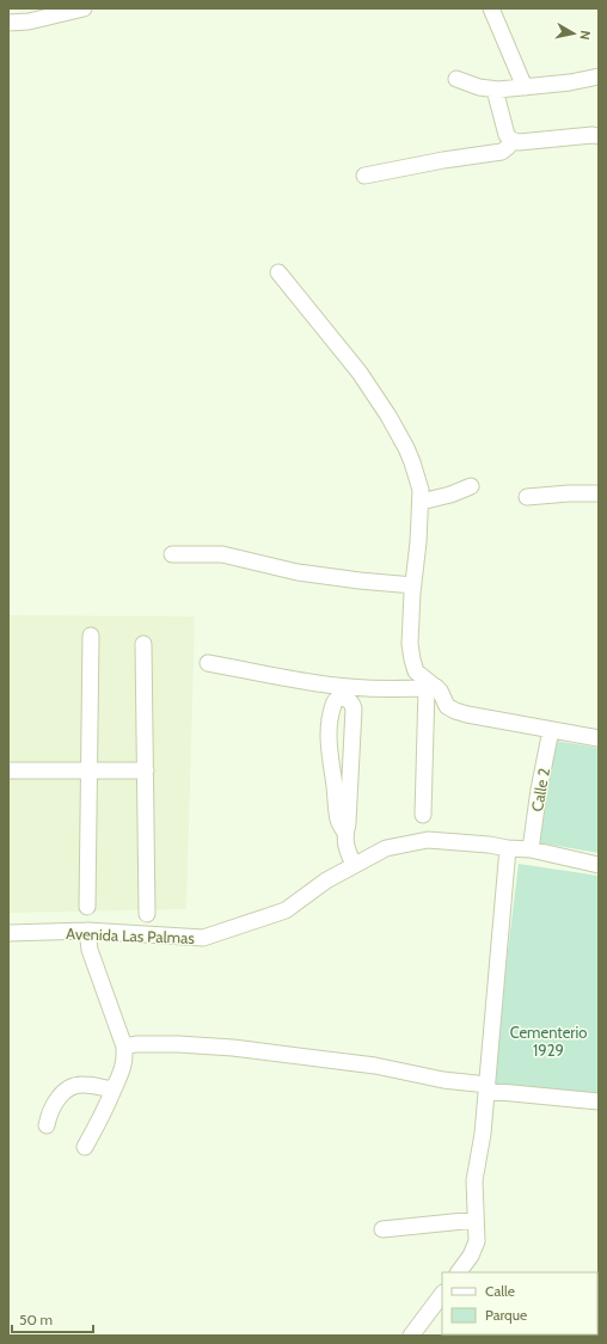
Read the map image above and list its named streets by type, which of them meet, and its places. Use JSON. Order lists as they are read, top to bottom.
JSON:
{
  "streets": {
    "street": ["Calle 2", "Avenida Las Palmas"]
  },
  "crossings": [
    ["Calle 2", "Avenida Las Palmas"]
  ],
  "parks": ["Cementerio 1929"],
  "legend": ["Calle", "Parque"],
  "scale_bar": "50 m",
  "north": "right"
}
